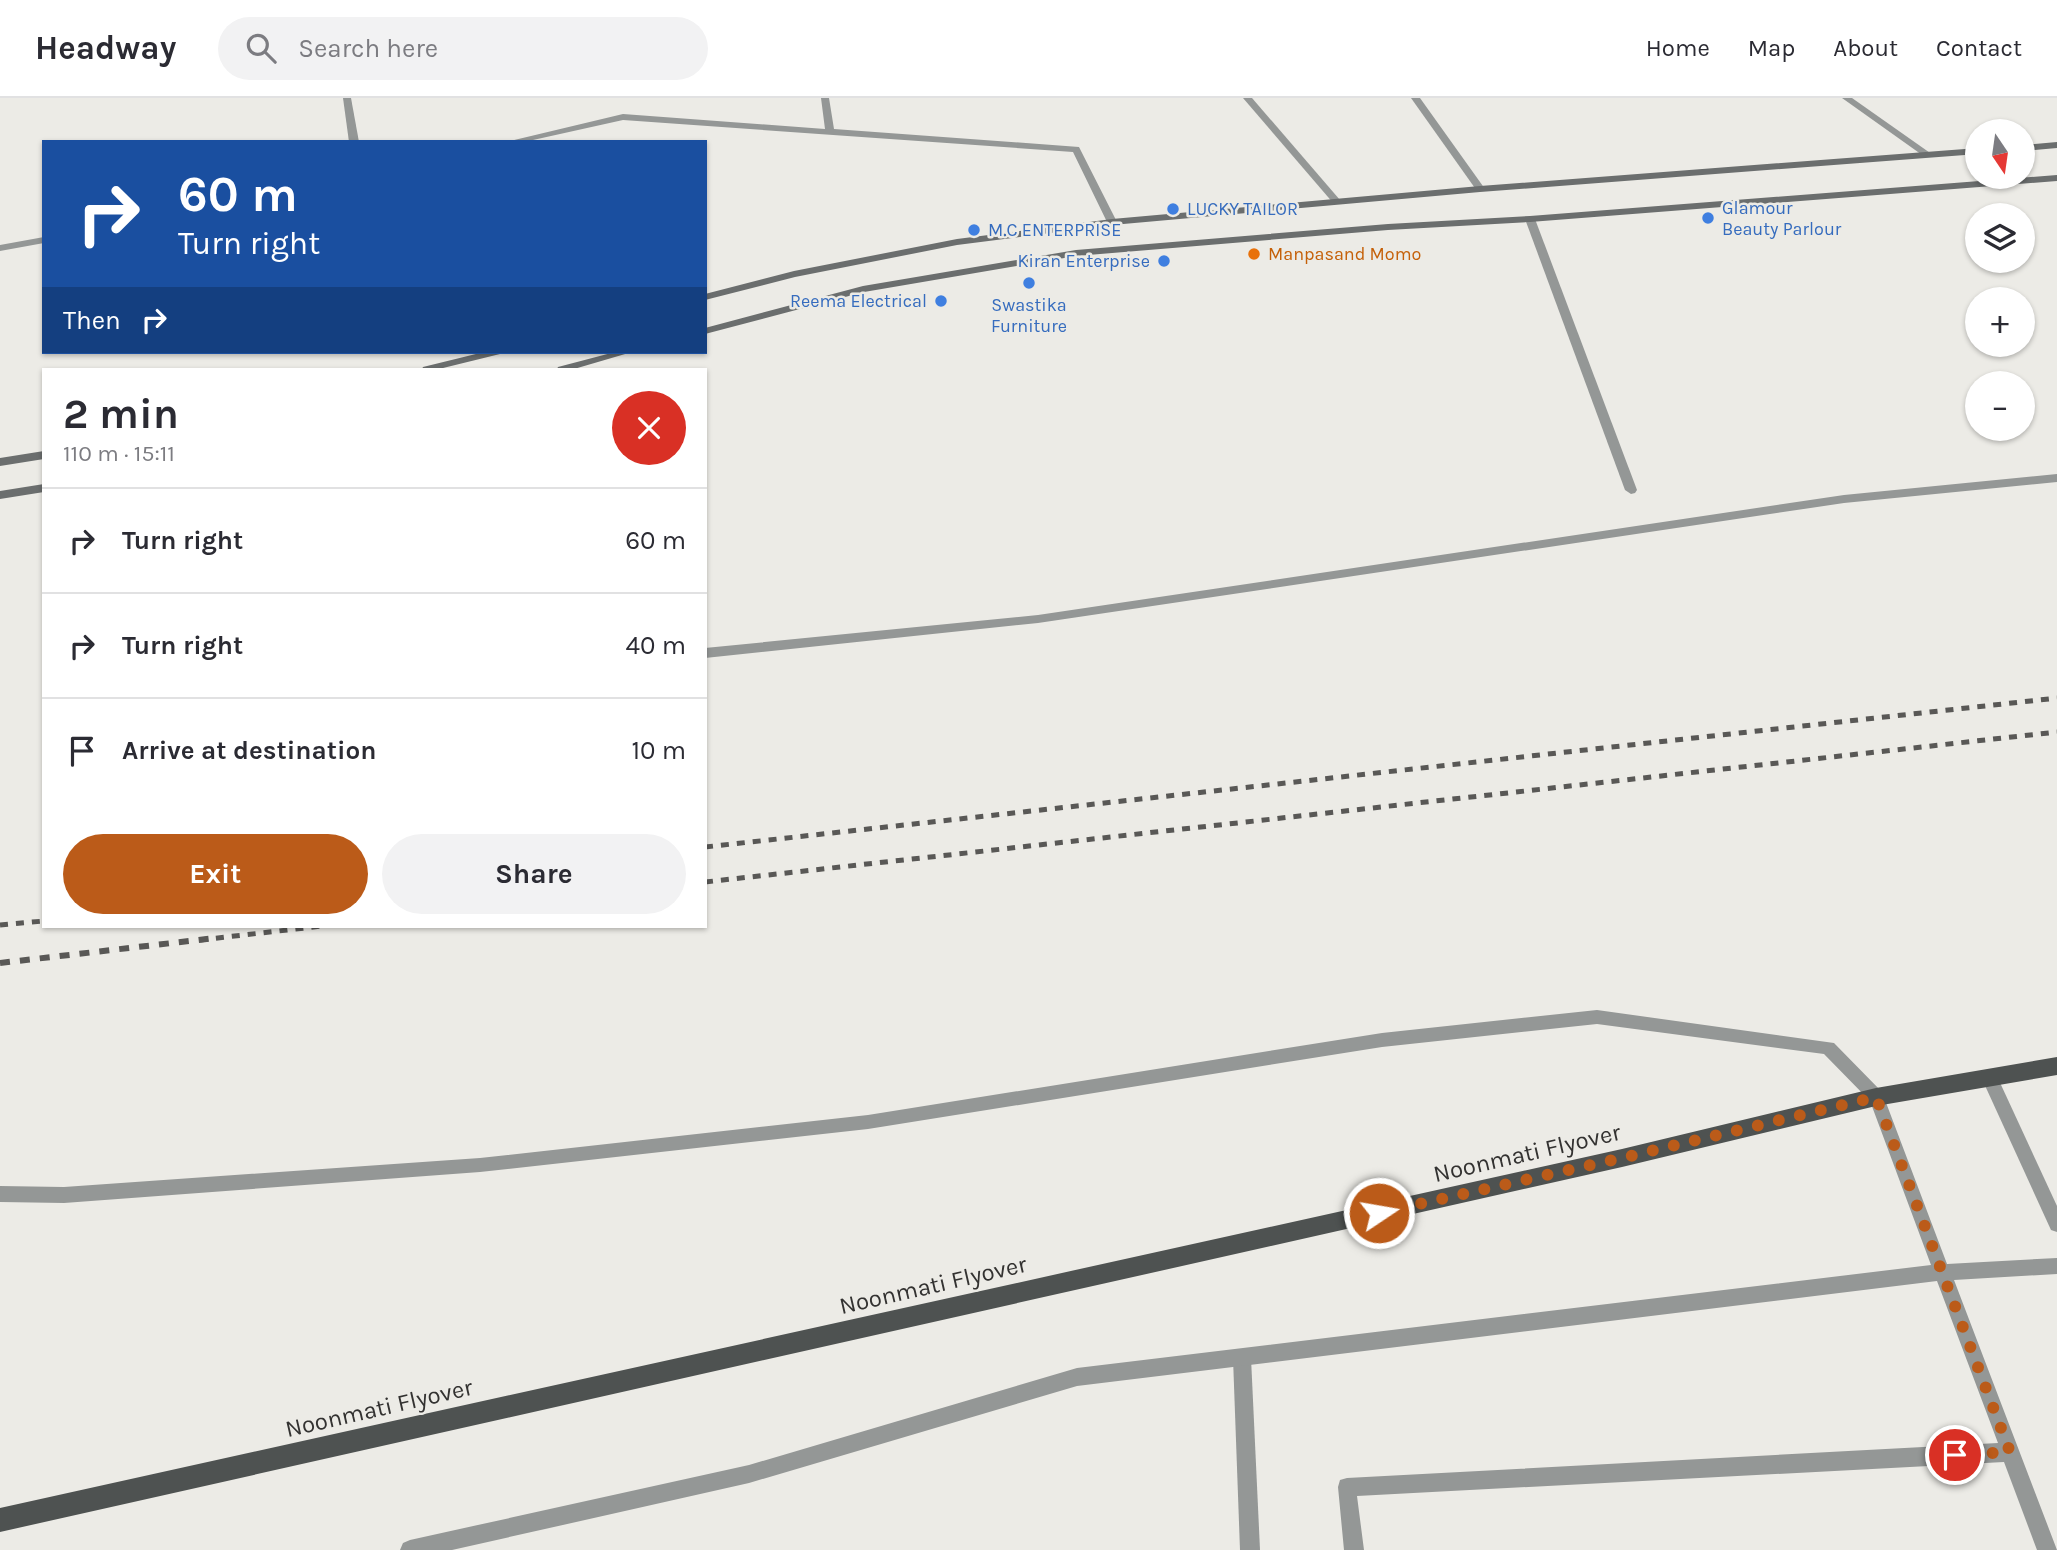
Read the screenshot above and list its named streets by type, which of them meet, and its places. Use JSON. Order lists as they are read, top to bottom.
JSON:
{
  "streets": {
    "main road": ["Noonmati Flyover"]
  },
  "places": [
    "LUCKY TAILOR",
    "Glamour Beauty Parlour",
    "M.C ENTERPRISE",
    "Manpasand Momo",
    "Kiran Enterprise",
    "Swastika Furniture",
    "Reema Electrical"
  ],
  "north": "bottom",
  "page": {
    "header": "Headway",
    "search": "Search here",
    "nav": [
      "Home",
      "Map",
      "About",
      "Contact"
    ],
    "map_buttons": ["+", "−"],
    "turn": ["60 m", "Turn right"],
    "then": "Then",
    "heading": ["2 min", "110 m · 15:11"],
    "list": [
      {
        "name": "Turn right",
        "value": "60 m"
      },
      {
        "name": "Turn right",
        "value": "40 m"
      },
      {
        "name": "Arrive at destination",
        "value": "10 m"
      }
    ],
    "buttons": ["Exit", "Share"]
  }
}
